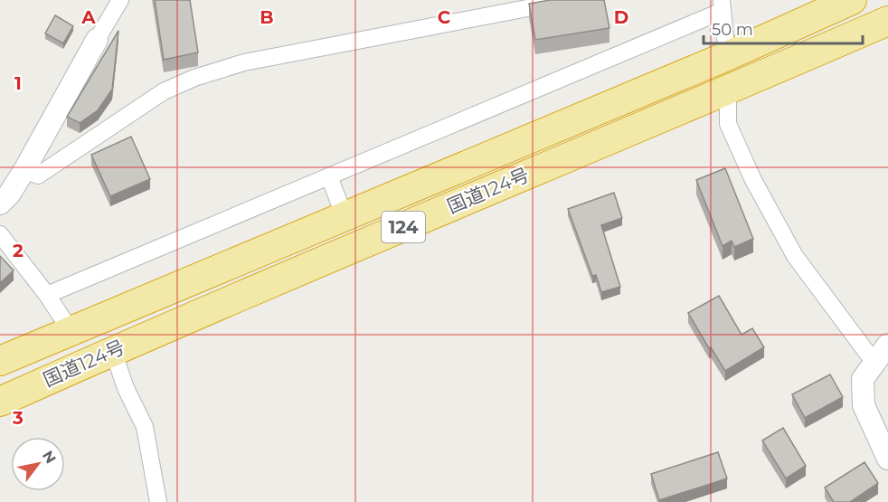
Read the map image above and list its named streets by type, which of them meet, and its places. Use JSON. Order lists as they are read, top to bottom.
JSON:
{
  "streets": {
    "highway": ["国道124号", "124"]
  },
  "scale_bar": "50 m",
  "north": "top right",
  "grid": {
    "columns": [
      "A",
      "B",
      "C",
      "D"
    ],
    "rows": ["1", "2", "3"]
  }
}
